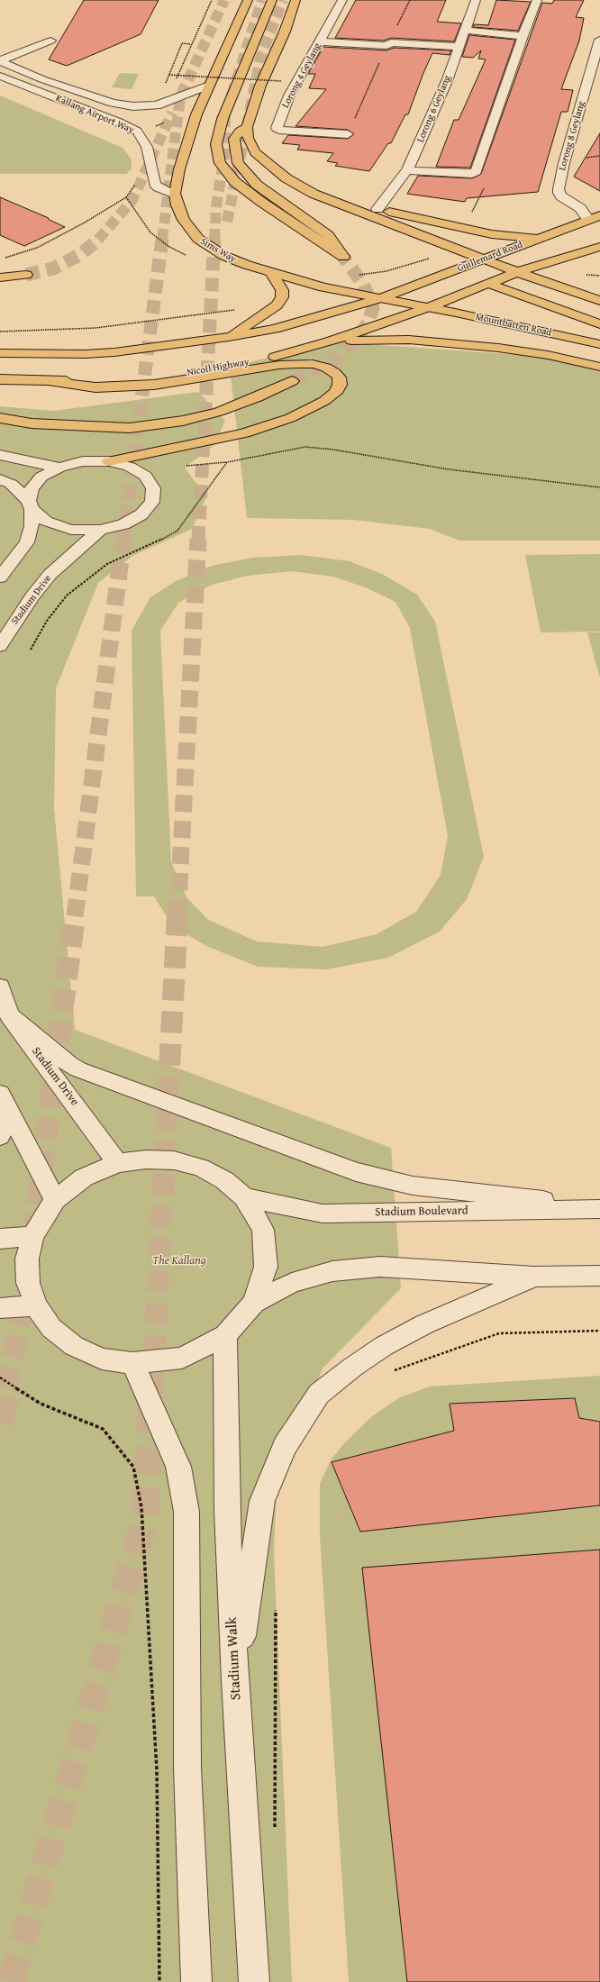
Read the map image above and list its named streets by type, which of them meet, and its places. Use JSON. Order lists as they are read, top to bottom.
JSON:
{
  "streets": {
    "main road": [
      "Sims Way",
      "Guillemard Road",
      "Mountbatten Road",
      "Nicoll Highway"
    ],
    "street": [
      "Lorong 4 Geylang",
      "Lorong 6 Geylang",
      "Kallang Airport Way",
      "Lorong 8 Geylang",
      "Stadium Drive",
      "Stadium Boulevard",
      "Stadium Walk"
    ]
  },
  "crossings": [
    ["Kallang Airport Way", "Sims Way"],
    ["Lorong 8 Geylang", "Guillemard Road"],
    ["Sims Way", "Guillemard Road"],
    ["Sims Way", "Mountbatten Road"],
    ["Sims Way", "Nicoll Highway"],
    ["Guillemard Road", "Mountbatten Road"],
    ["Guillemard Road", "Nicoll Highway"],
    ["Mountbatten Road", "Nicoll Highway"],
    ["Stadium Drive", "Stadium Boulevard"],
    ["Stadium Boulevard", "Stadium Walk"]
  ],
  "parks": ["The Kallang"]
}
